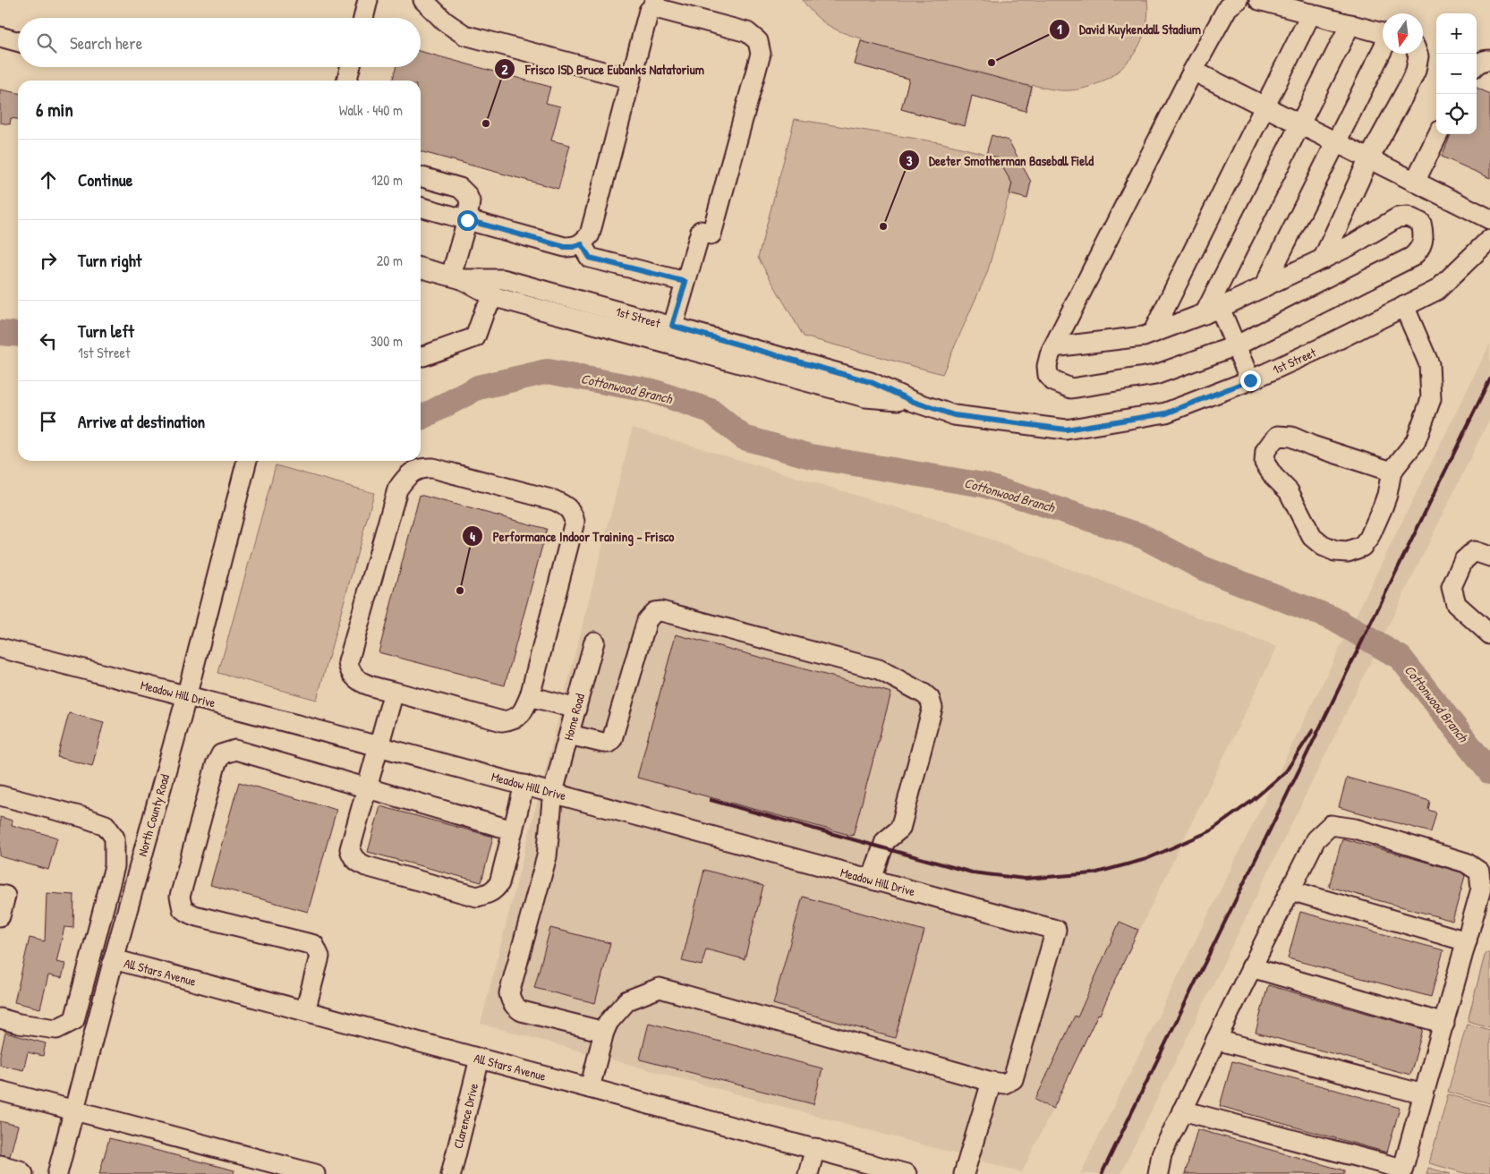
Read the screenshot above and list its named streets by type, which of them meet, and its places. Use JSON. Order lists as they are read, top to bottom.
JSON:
{
  "streets": {
    "street": [
      "1st Street",
      "Meadow Hill Drive",
      "Home Road",
      "North County Road",
      "All Stars Avenue",
      "Clarence Drive"
    ]
  },
  "crossings": [
    ["Meadow Hill Drive", "Home Road"],
    ["Meadow Hill Drive", "North County Road"],
    ["North County Road", "All Stars Avenue"],
    ["All Stars Avenue", "Clarence Drive"]
  ],
  "water": ["Cottonwood Branch"],
  "places": [
    "David Kuykendall Stadium",
    "Frisco ISD Bruce Eubanks Natatorium",
    "Deeter Smotherman Baseball Field",
    "Performance Indoor Training - Frisco"
  ],
  "north": "bottom",
  "page": {
    "map_buttons": ["+", "−"],
    "search": "Search here",
    "heading": ["6 min", "Walk · 440 m"],
    "list": [
      ["Continue", "120 m"],
      ["Turn right", "20 m"],
      ["Turn left", "1st Street", "300 m"],
      "Arrive at destination"
    ]
  }
}
